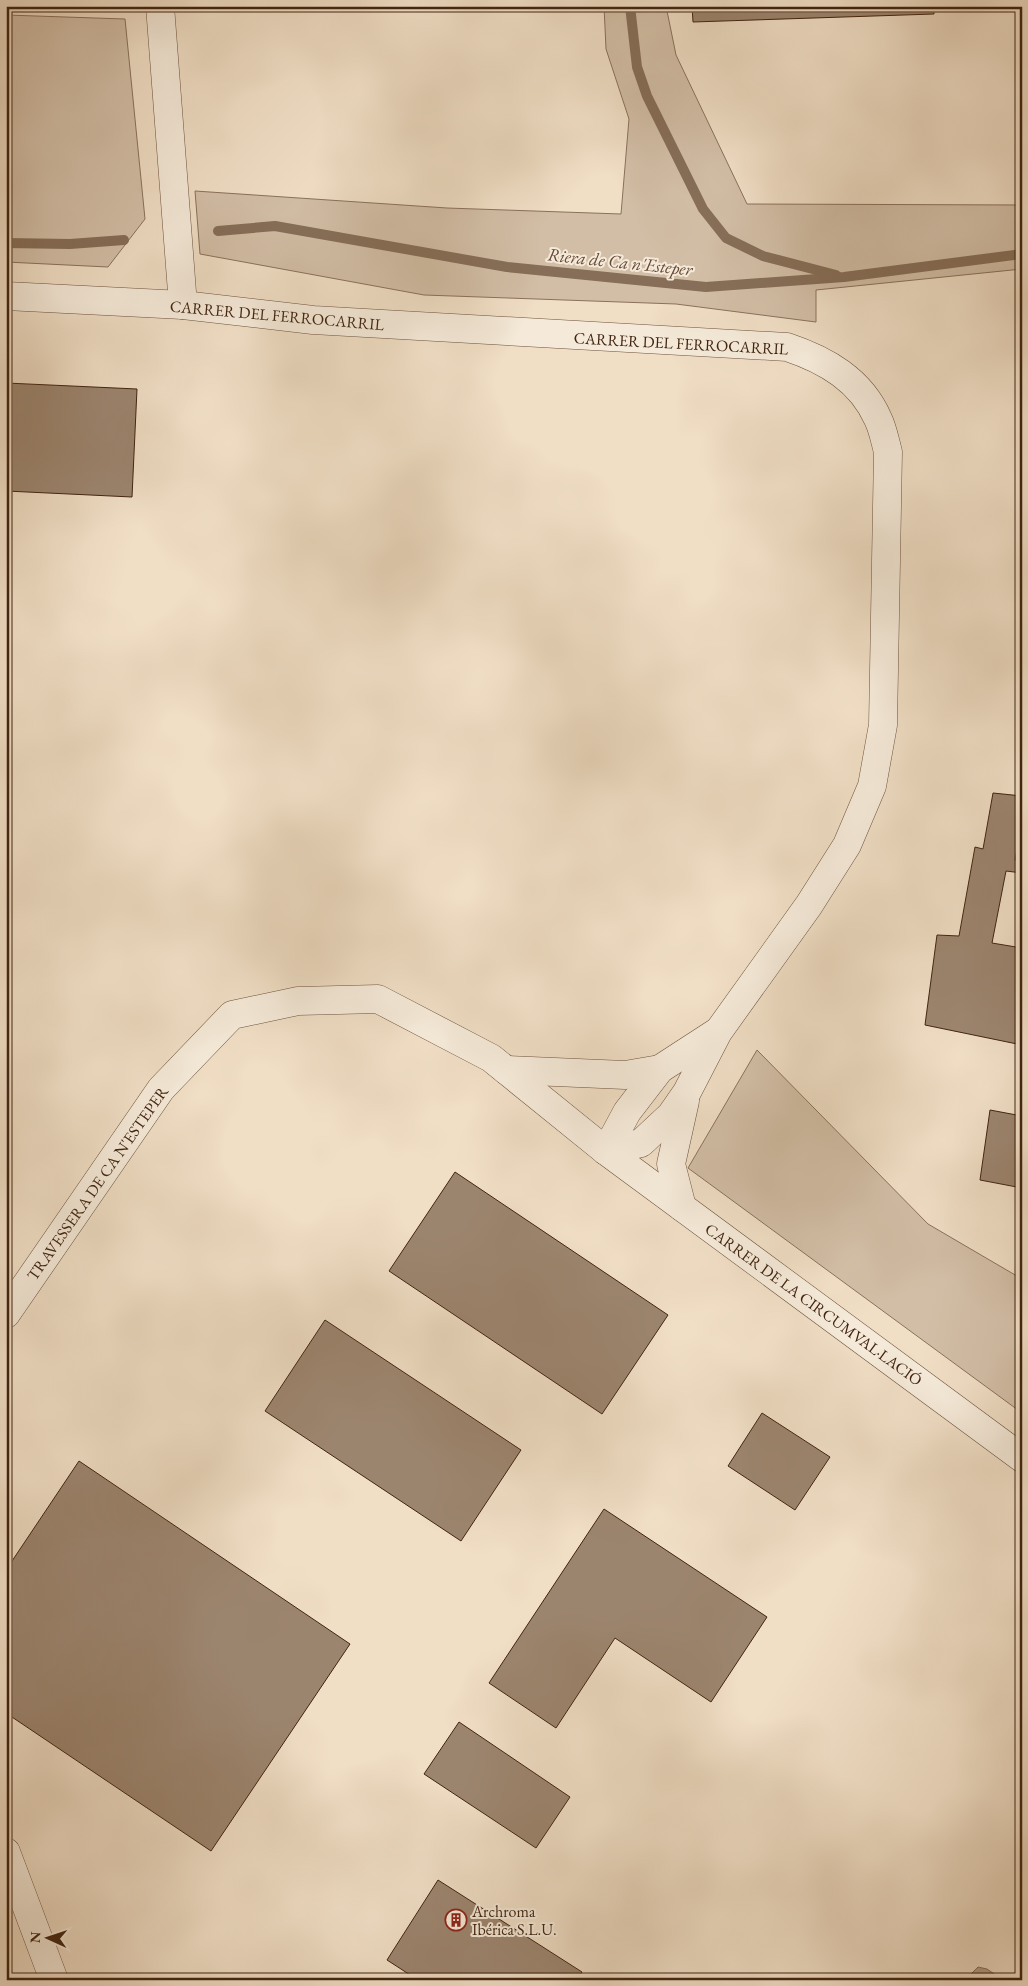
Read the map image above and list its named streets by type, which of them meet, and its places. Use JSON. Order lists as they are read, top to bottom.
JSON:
{
  "streets": {
    "street": ["CARRER DEL FERROCARRIL", "TRAVESSERA DE CA N'ESTEPER", "CARRER DE LA CIRCUMVAL·LACIÓ"]
  },
  "crossings": [
    ["CARRER DEL FERROCARRIL", "TRAVESSERA DE CA N'ESTEPER"],
    ["CARRER DEL FERROCARRIL", "CARRER DE LA CIRCUMVAL·LACIÓ"],
    ["TRAVESSERA DE CA N'ESTEPER", "CARRER DE LA CIRCUMVAL·LACIÓ"]
  ],
  "water": ["Riera de Ca n'Esteper"],
  "places": {
    "building": ["Archroma Ibérica S.L.U."]
  },
  "north": "left"
}
